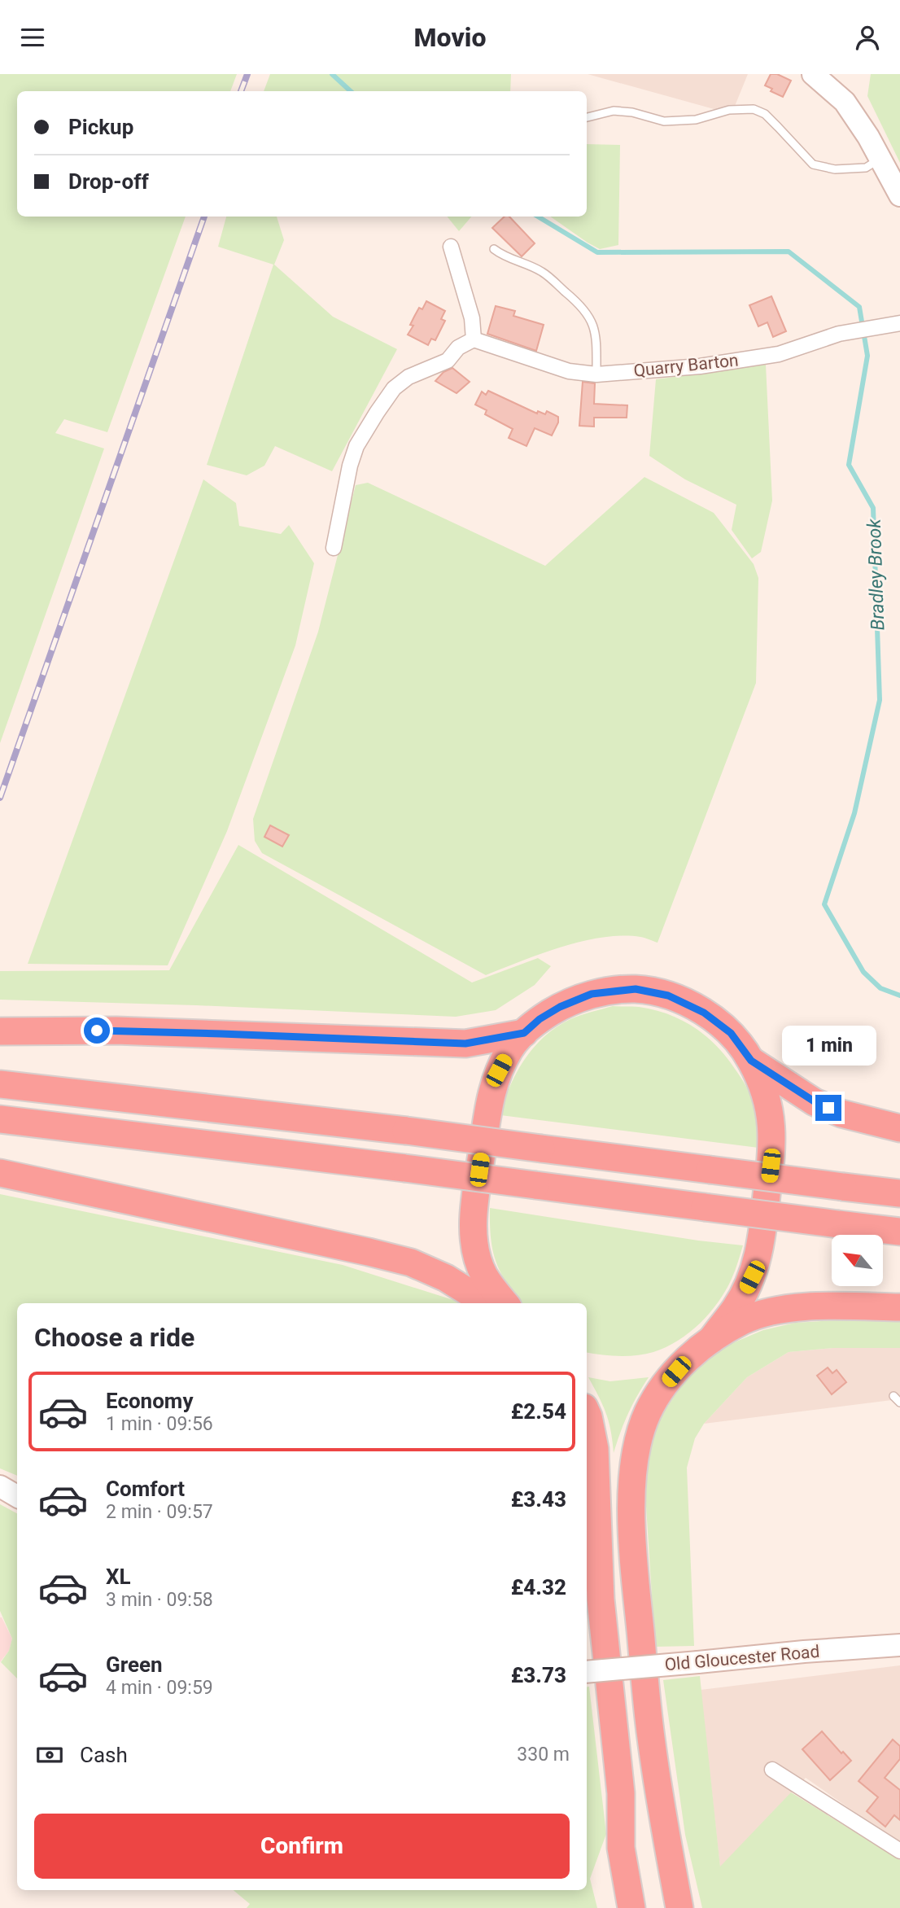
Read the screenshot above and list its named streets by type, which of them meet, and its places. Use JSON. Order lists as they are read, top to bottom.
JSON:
{
  "streets": {
    "main road": ["Old Gloucester Road"],
    "street": ["Quarry Barton"]
  },
  "water": ["Bradley Brook"],
  "north": "top left",
  "page": {
    "header": "Movio",
    "banner": ["Pickup", "Drop-off"],
    "bubble": "1 min",
    "heading": "Choose a ride",
    "list": [
      {
        "name": "Economy",
        "note": "1 min · 09:56",
        "value": "£2.54"
      },
      {
        "name": "Comfort",
        "note": "2 min · 09:57",
        "value": "£3.43"
      },
      {
        "name": "XL",
        "note": "3 min · 09:58",
        "value": "£4.32"
      },
      {
        "name": "Green",
        "note": "4 min · 09:59",
        "value": "£3.73"
      }
    ],
    "pay": ["Cash", "330 m"],
    "buttons": "Confirm"
  }
}
